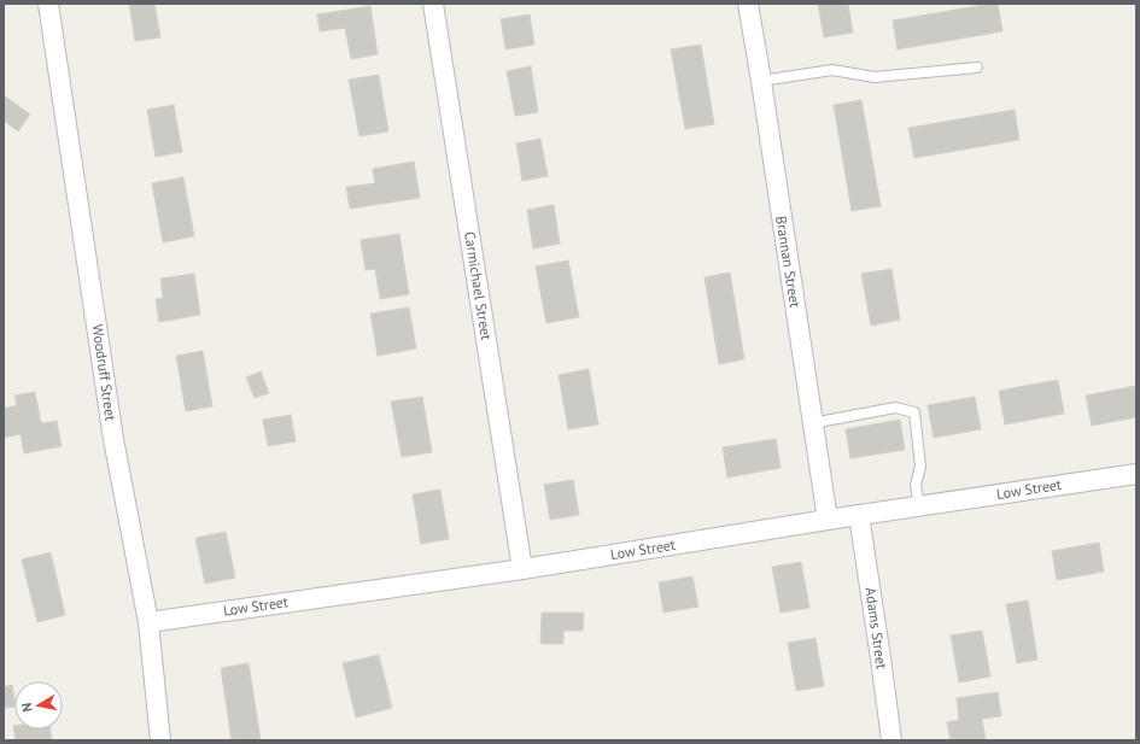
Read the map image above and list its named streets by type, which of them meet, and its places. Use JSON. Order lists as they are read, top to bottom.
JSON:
{
  "streets": {
    "street": [
      "Brannan Street",
      "Carmichael Street",
      "Woodruff Street",
      "Low Street",
      "Adams Street"
    ]
  },
  "crossings": [
    ["Brannan Street", "Low Street"],
    ["Carmichael Street", "Low Street"],
    ["Woodruff Street", "Low Street"],
    ["Low Street", "Adams Street"]
  ],
  "north": "left"
}
